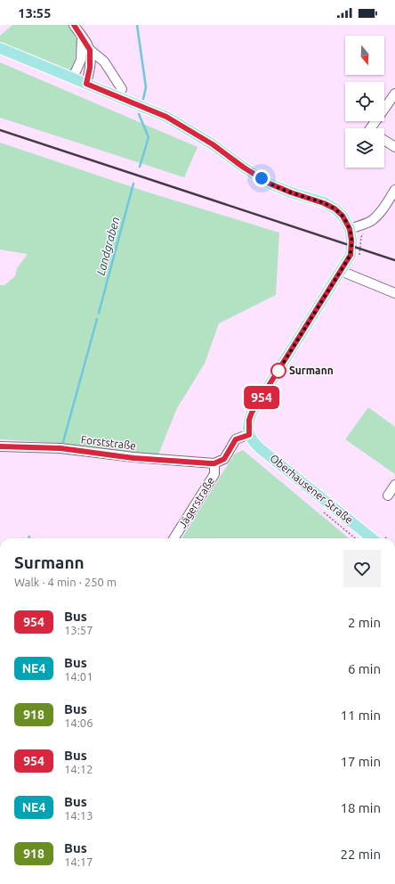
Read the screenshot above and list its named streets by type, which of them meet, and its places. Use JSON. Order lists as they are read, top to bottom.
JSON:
{
  "streets": {
    "main road": ["Oberhausener Straße"],
    "street": ["Forststraße", "Jägerstraße"]
  },
  "crossings": [
    ["Forststraße", "Jägerstraße"],
    ["Oberhausener Straße", "Jägerstraße"]
  ],
  "water": ["Landgraben"],
  "places": ["Surmann"],
  "lines": ["bus line 954"],
  "north": "bottom",
  "page": {
    "status": "13:55",
    "on_map": "954",
    "heading": ["Surmann", "Walk · 4 min · 250 m"],
    "list": [
      {
        "mark": "954",
        "name": "Bus",
        "note": "13:57",
        "value": "2 min"
      },
      {
        "mark": "NE4",
        "name": "Bus",
        "note": "14:01",
        "value": "6 min"
      },
      {
        "mark": "918",
        "name": "Bus",
        "note": "14:06",
        "value": "11 min"
      },
      {
        "mark": "954",
        "name": "Bus",
        "note": "14:12",
        "value": "17 min"
      },
      {
        "mark": "NE4",
        "name": "Bus",
        "note": "14:13",
        "value": "18 min"
      },
      {
        "mark": "918",
        "name": "Bus",
        "note": "14:17",
        "value": "22 min"
      }
    ]
  }
}
